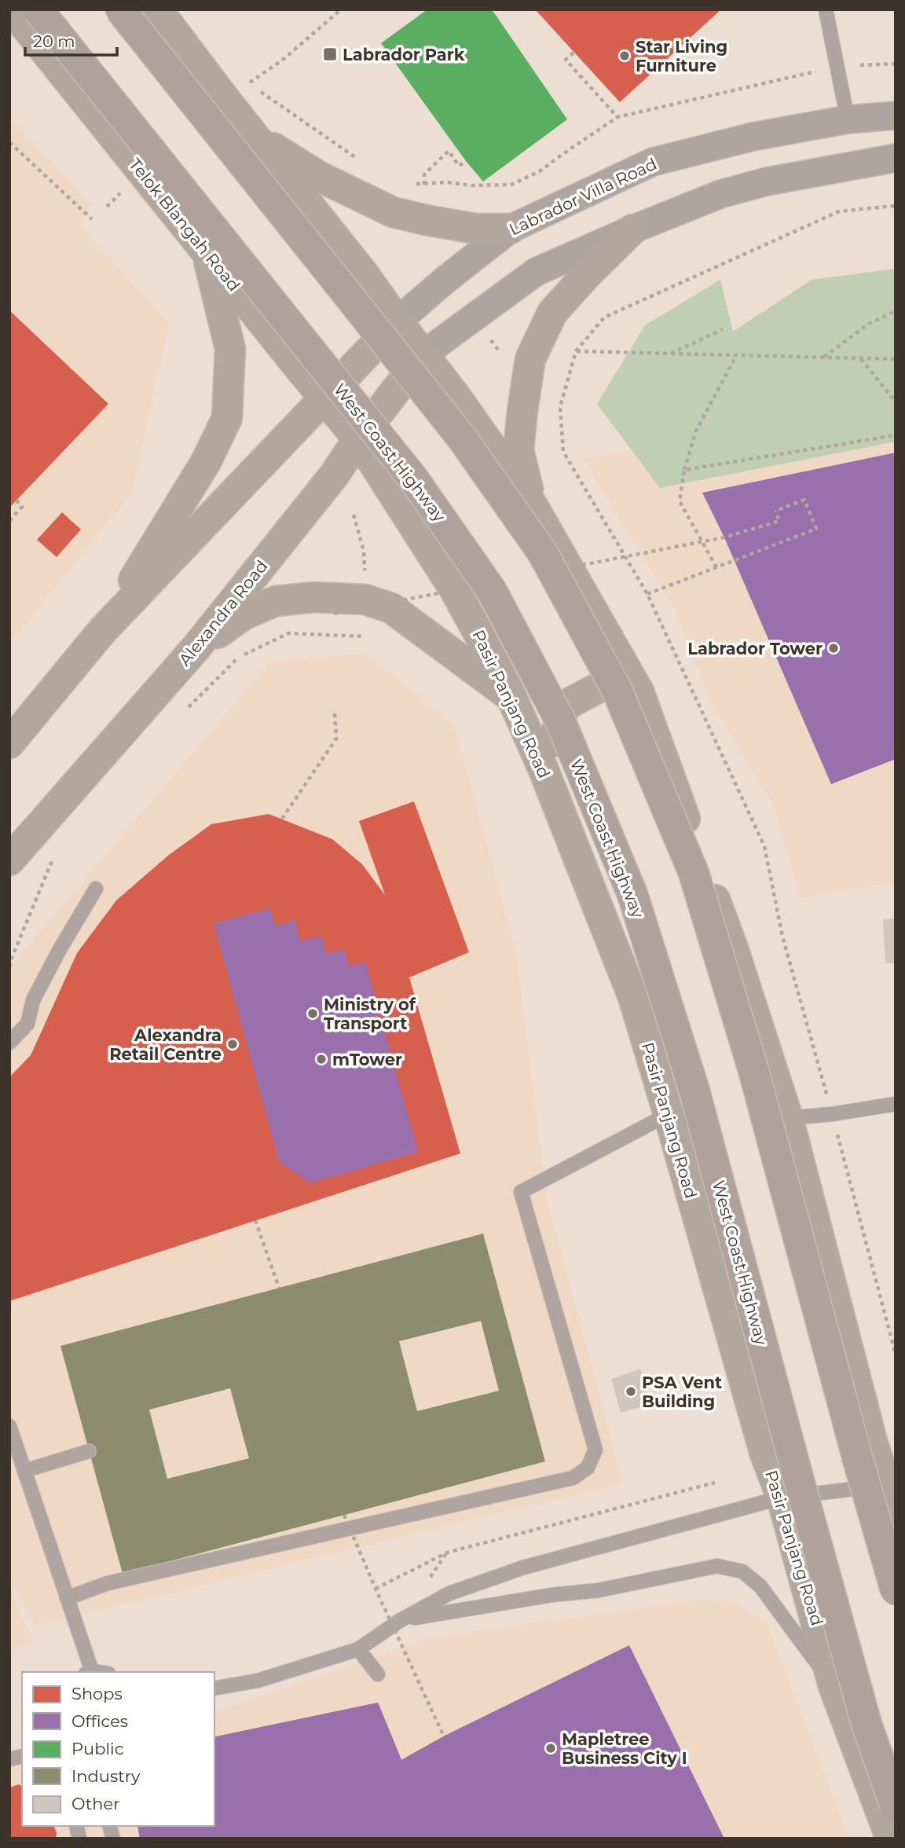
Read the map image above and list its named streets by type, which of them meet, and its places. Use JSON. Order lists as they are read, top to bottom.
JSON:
{
  "streets": {
    "highway": ["West Coast Highway"],
    "main road": ["Telok Blangah Road", "Alexandra Road", "Pasir Panjang Road"],
    "street": ["Labrador Villa Road"]
  },
  "crossings": [
    ["Telok Blangah Road", "Alexandra Road"],
    ["Telok Blangah Road", "Pasir Panjang Road"],
    ["Alexandra Road", "Pasir Panjang Road"]
  ],
  "places": {
    "transit": ["Labrador Park"],
    "other": [
      "Star Living Furniture",
      "Labrador Tower",
      "Ministry of Transport",
      "Alexandra Retail Centre",
      "mTower",
      "PSA Vent Building",
      "Mapletree Business City I"
    ]
  },
  "legend": [
    "Shops",
    "Offices",
    "Public",
    "Industry",
    "Other"
  ],
  "scale_bar": "20 m"
}
